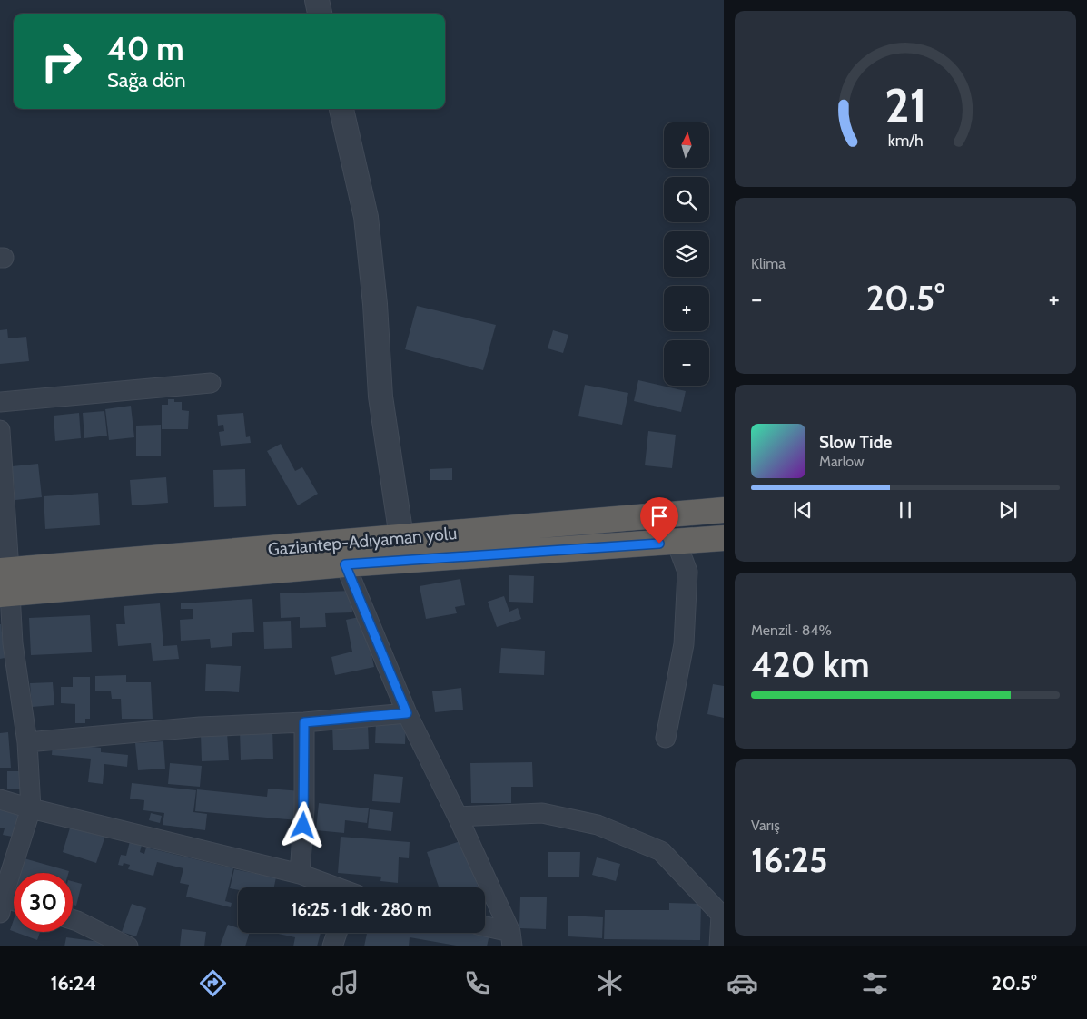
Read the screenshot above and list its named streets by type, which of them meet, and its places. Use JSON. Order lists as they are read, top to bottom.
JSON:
{
  "streets": {
    "highway": ["Gaziantep-Adıyaman yolu"]
  },
  "north": "top",
  "page": {
    "turn": ["40 m", "Sağa dön"],
    "map_buttons": ["+", "−"],
    "tile": [
      "Klima",
      ["Menzil · 84%", "420 km"],
      ["Varış", "16:25"]
    ],
    "heat": ["−", "20.5°", "+"],
    "song": ["Slow Tide", "Marlow"],
    "limit": "30",
    "trip": "16:25 · 1 dk · 280 m",
    "tabs": ["16:24", "20.5°"],
    "gauge": ["21", "km/h"]
  }
}
